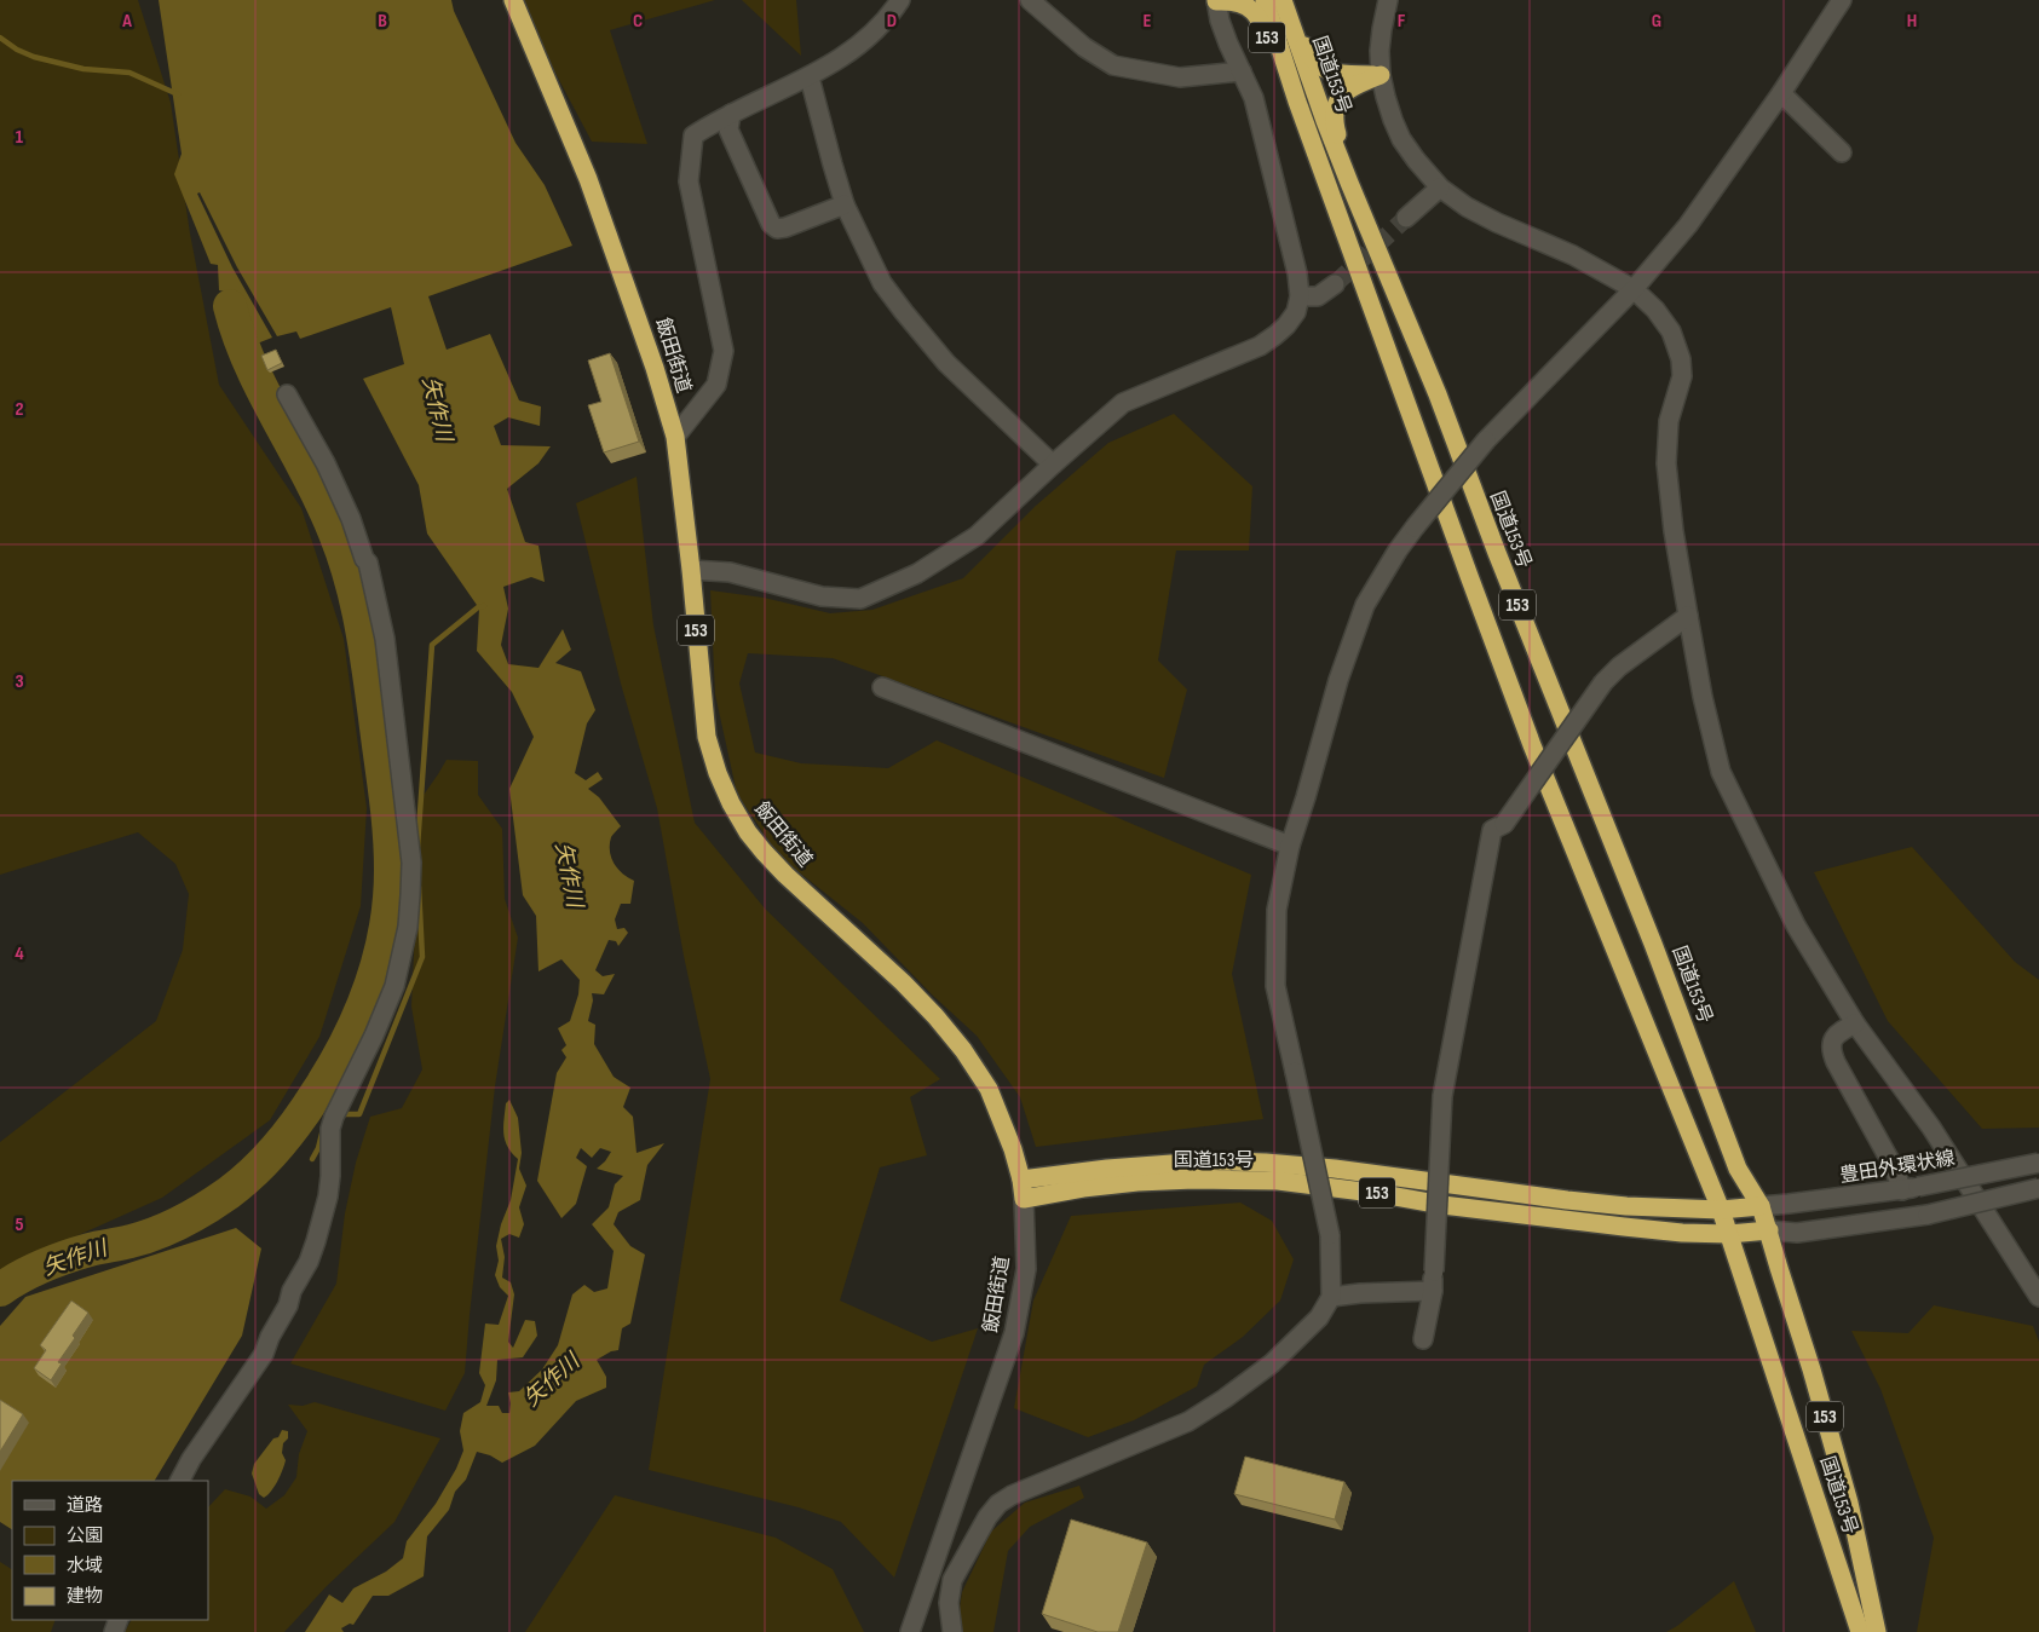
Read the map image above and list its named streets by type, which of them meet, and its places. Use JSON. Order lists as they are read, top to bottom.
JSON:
{
  "streets": {
    "highway": ["153", "国道153号", "飯田街道"],
    "street": ["豊田外環状線"]
  },
  "crossings": [
    ["153", "国道153号"],
    ["国道153号", "飯田街道"],
    ["国道153号", "豊田外環状線"]
  ],
  "water": ["矢作川"],
  "legend": [
    "道路",
    "公園",
    "水域",
    "建物"
  ],
  "grid": {
    "columns": [
      "A",
      "B",
      "C",
      "D",
      "E",
      "F",
      "G",
      "H"
    ],
    "rows": [
      "1",
      "2",
      "3",
      "4",
      "5"
    ]
  }
}
